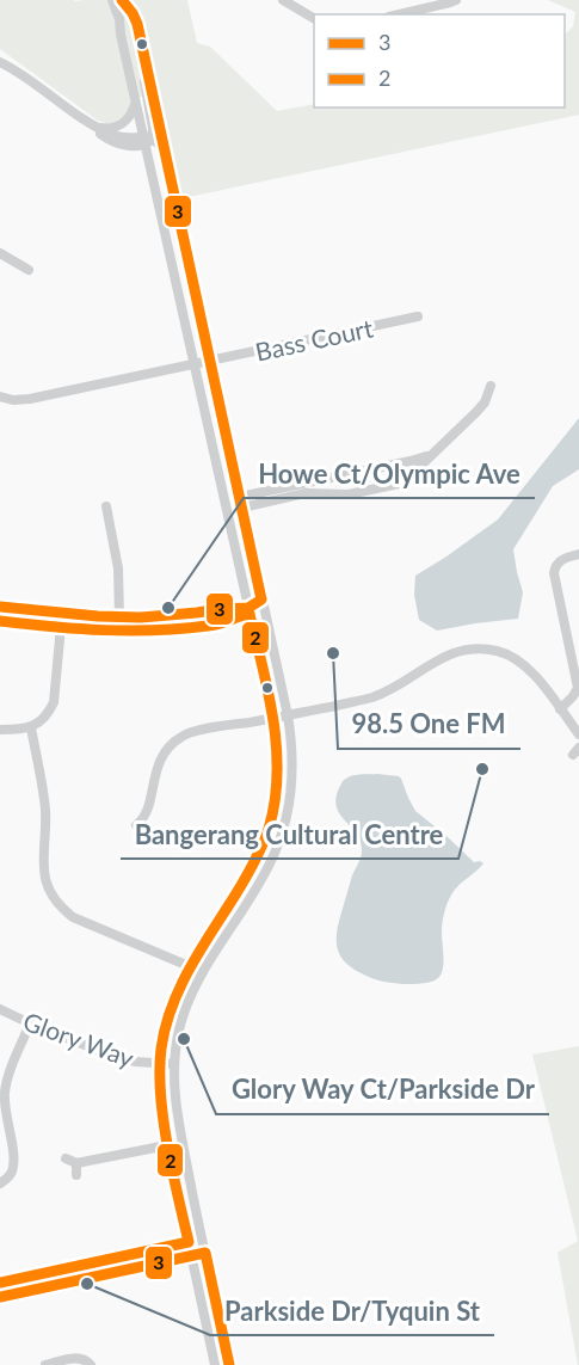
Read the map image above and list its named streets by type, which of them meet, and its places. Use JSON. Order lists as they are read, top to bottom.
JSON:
{
  "streets": {
    "street": ["Bass Court", "Glory Way"]
  },
  "places": [
    "Howe Ct/Olympic Ave",
    "98.5 One FM",
    "Bangerang Cultural Centre",
    "Glory Way Ct/Parkside Dr",
    "Parkside Dr/Tyquin St"
  ],
  "lines": ["transit line 3", "transit line 2"],
  "legend": ["3", "2"]
}
